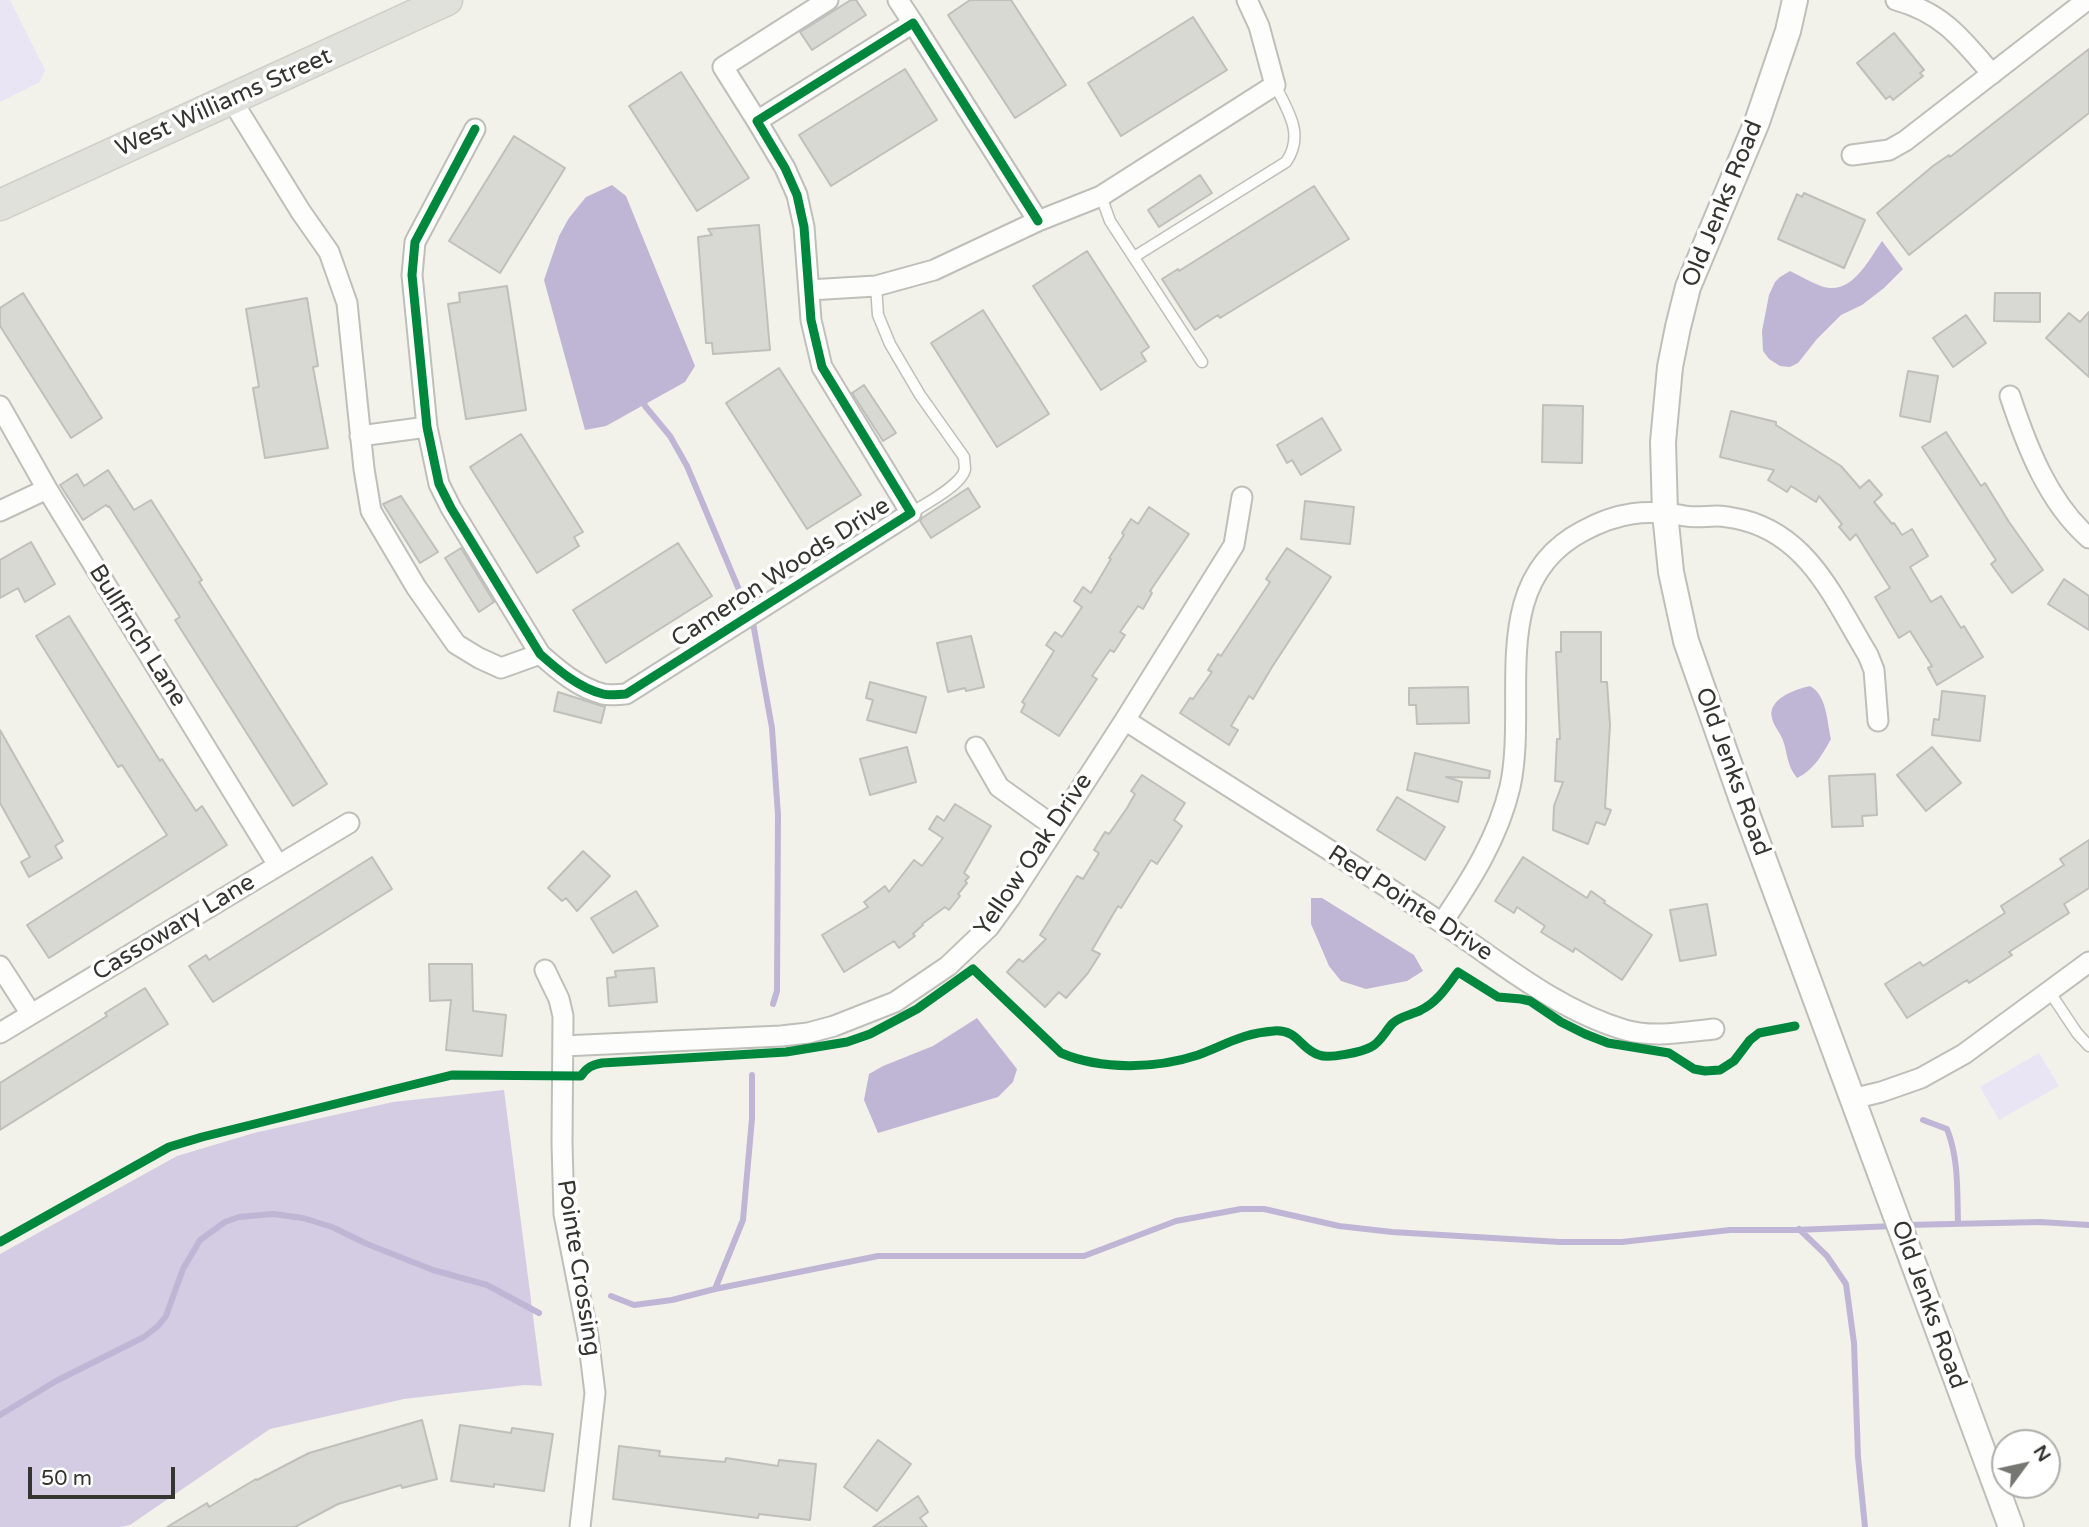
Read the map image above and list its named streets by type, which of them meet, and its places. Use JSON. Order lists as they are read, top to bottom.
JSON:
{
  "streets": {
    "main road": ["West Williams Street"],
    "street": [
      "Old Jenks Road",
      "Cameron Woods Drive",
      "Bullfinch Lane",
      "Yellow Oak Drive",
      "Red Pointe Drive",
      "Cassowary Lane",
      "Pointe Crossing"
    ]
  },
  "crossings": [
    ["Bullfinch Lane", "Cassowary Lane"],
    ["Yellow Oak Drive", "Red Pointe Drive"],
    ["Yellow Oak Drive", "Pointe Crossing"]
  ],
  "scale_bar": "50 m",
  "north": "top right"
}
